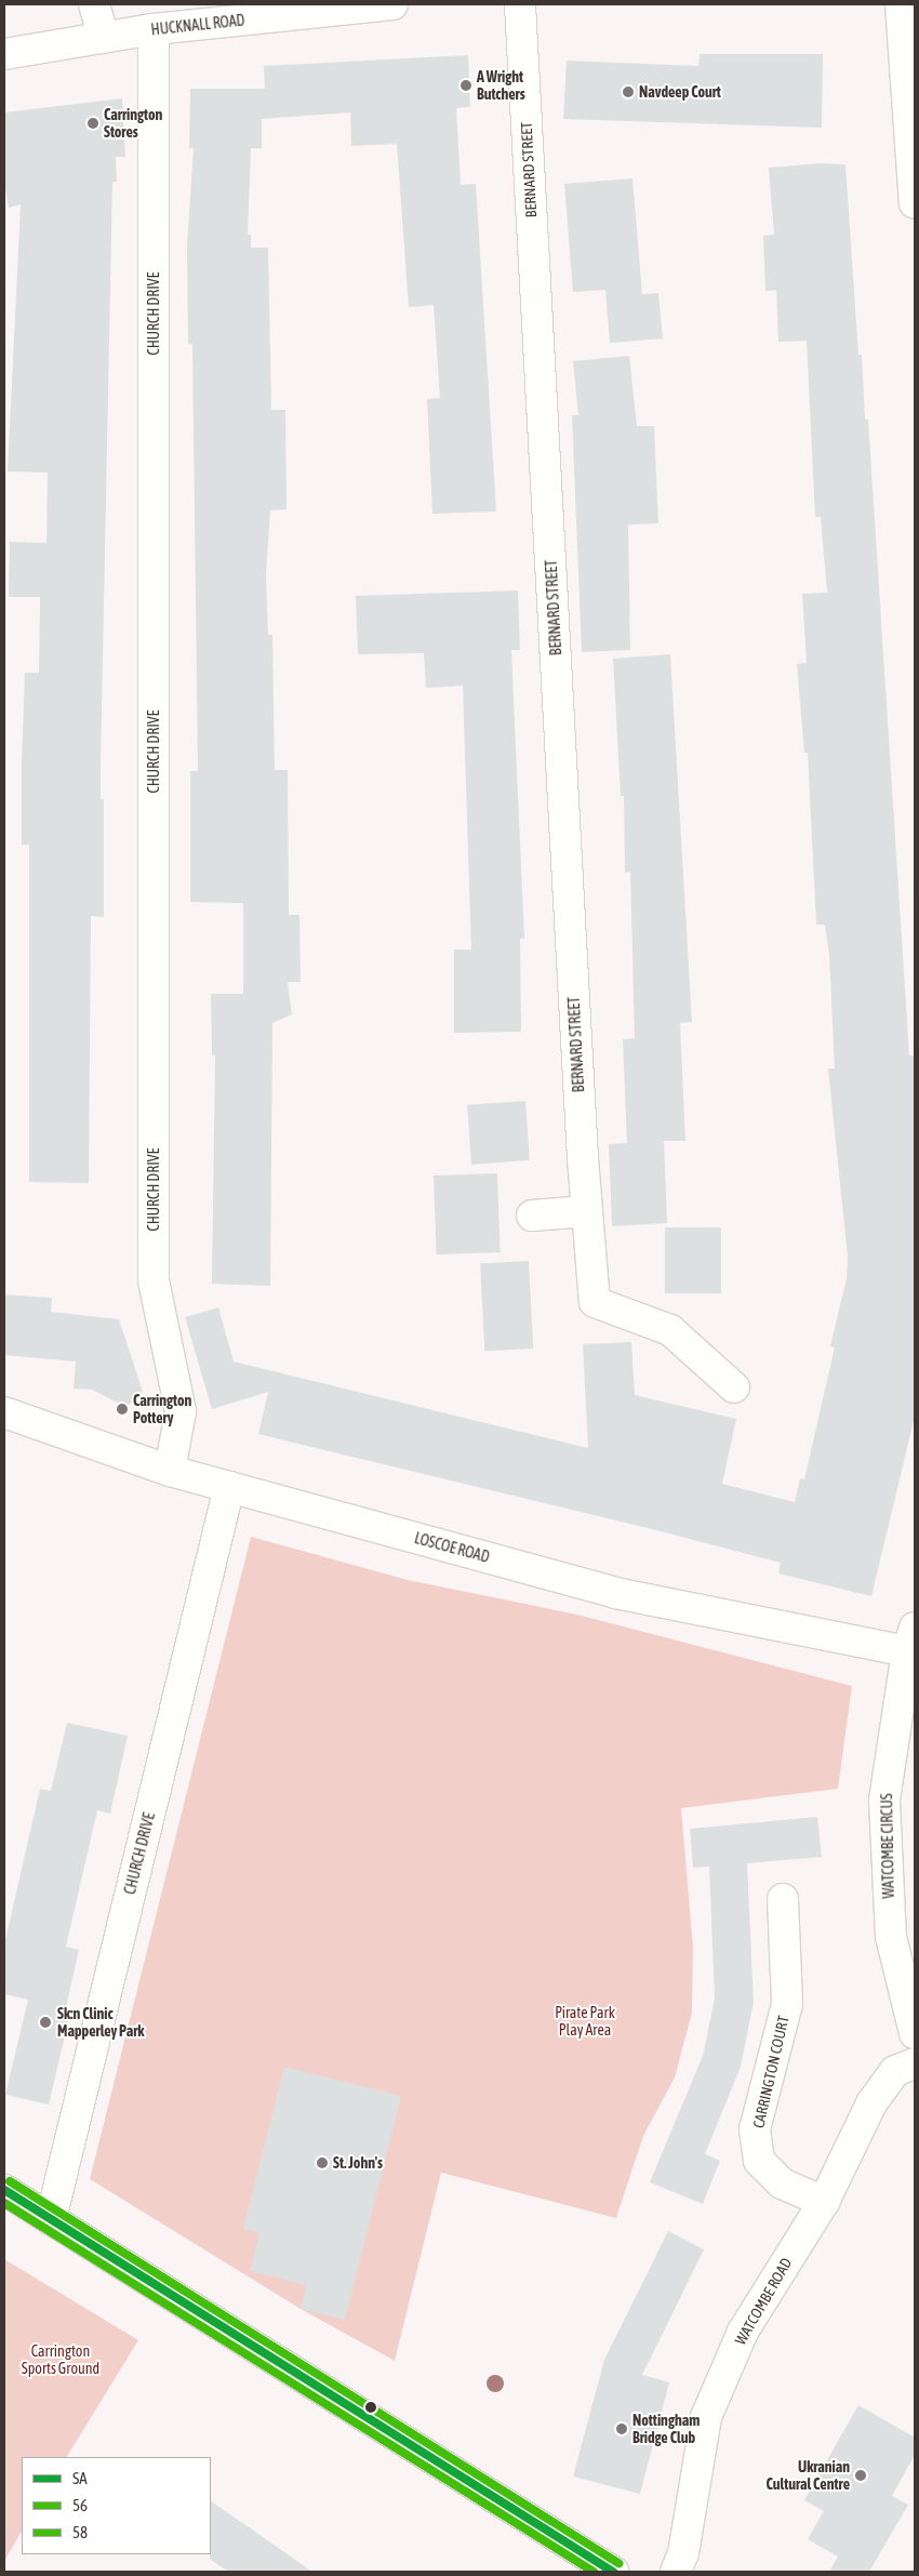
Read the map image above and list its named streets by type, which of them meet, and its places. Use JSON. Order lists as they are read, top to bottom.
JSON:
{
  "streets": {
    "main road": [
      "HUCKNALL ROAD",
      "BERNARD STREET",
      "CHURCH DRIVE",
      "LOSCOE ROAD",
      "WATCOMBE CIRCUS",
      "CARRINGTON COURT",
      "WATCOMBE ROAD"
    ]
  },
  "crossings": [
    ["HUCKNALL ROAD", "CHURCH DRIVE"],
    ["CHURCH DRIVE", "LOSCOE ROAD"],
    ["LOSCOE ROAD", "WATCOMBE CIRCUS"],
    ["CARRINGTON COURT", "WATCOMBE ROAD"]
  ],
  "parks": ["Pirate Park Play Area", "Carrington Sports Ground"],
  "places": [
    "A Wright Butchers",
    "Navdeep Court",
    "Carrington Stores",
    "Carrington Pottery",
    "Sk:n Clinic Mapperley Park",
    "St. John's",
    "Nottingham Bridge Club",
    "Ukranian Cultural Centre"
  ],
  "lines": ["transit line 58", "transit line SA", "transit line 56"],
  "legend": ["SA", "56", "58"]
}
